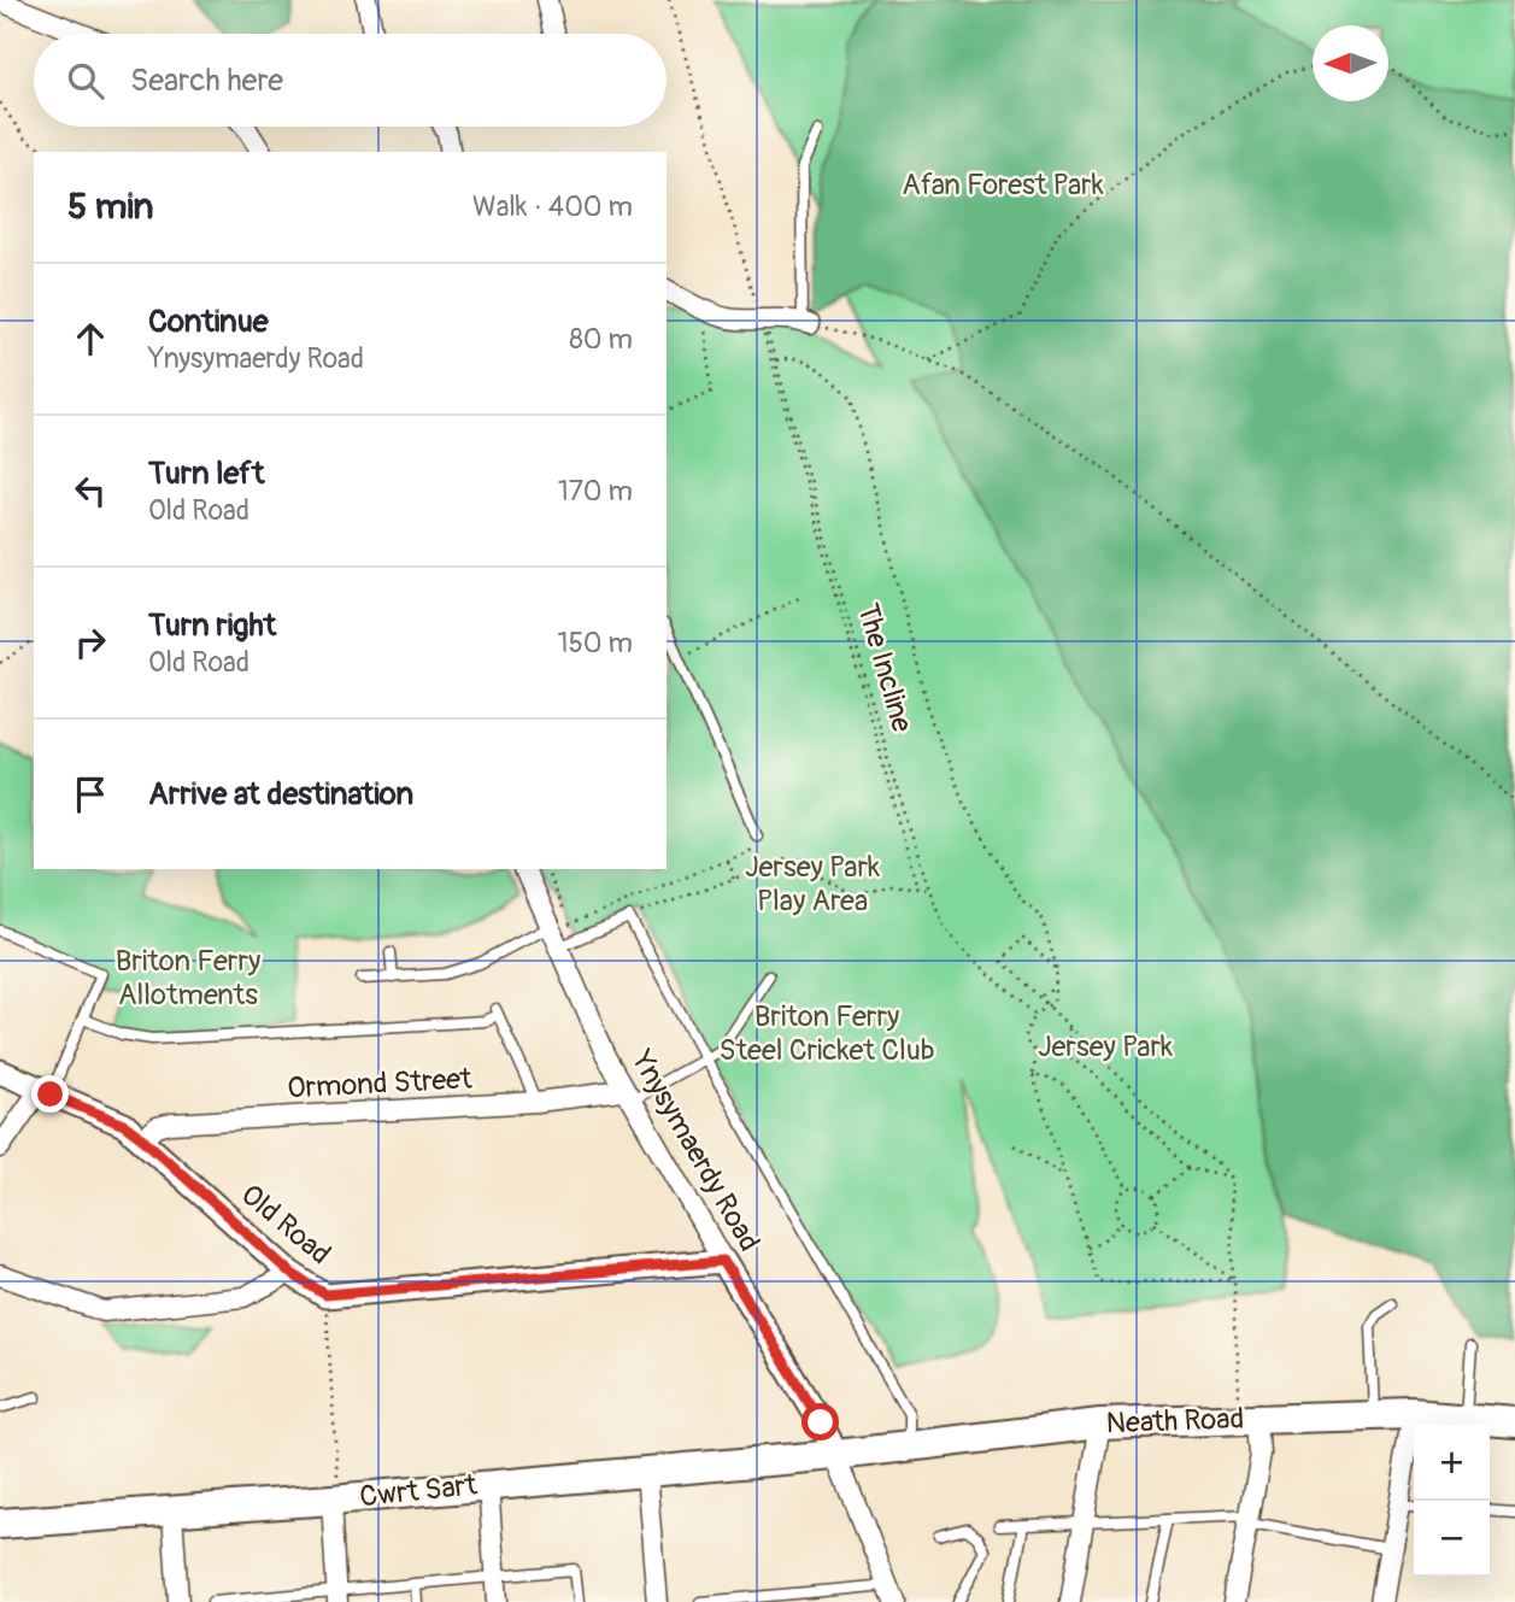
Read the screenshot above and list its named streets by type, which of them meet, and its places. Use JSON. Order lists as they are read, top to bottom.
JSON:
{
  "streets": {
    "main road": ["Neath Road", "Cwrt Sart"],
    "street": ["Ormond Street", "Ynysymaerdy Road", "Old Road"],
    "path": ["The Incline"]
  },
  "crossings": [
    ["Ormond Street", "Ynysymaerdy Road"],
    ["Ormond Street", "Old Road"],
    ["Ynysymaerdy Road", "Old Road"],
    ["Ynysymaerdy Road", "Neath Road"],
    ["Ynysymaerdy Road", "Cwrt Sart"],
    ["Neath Road", "Cwrt Sart"]
  ],
  "parks": [
    "Afan Forest Park",
    "Jersey Park Play Area",
    "Briton Ferry Allotments",
    "Briton Ferry Steel Cricket Club",
    "Jersey Park"
  ],
  "north": "left",
  "page": {
    "search": "Search here",
    "heading": ["5 min", "Walk · 400 m"],
    "list": [
      ["Continue", "Ynysymaerdy Road", "80 m"],
      ["Turn left", "Old Road", "170 m"],
      ["Turn right", "Old Road", "150 m"],
      "Arrive at destination"
    ],
    "map_buttons": ["+", "−"]
  }
}
